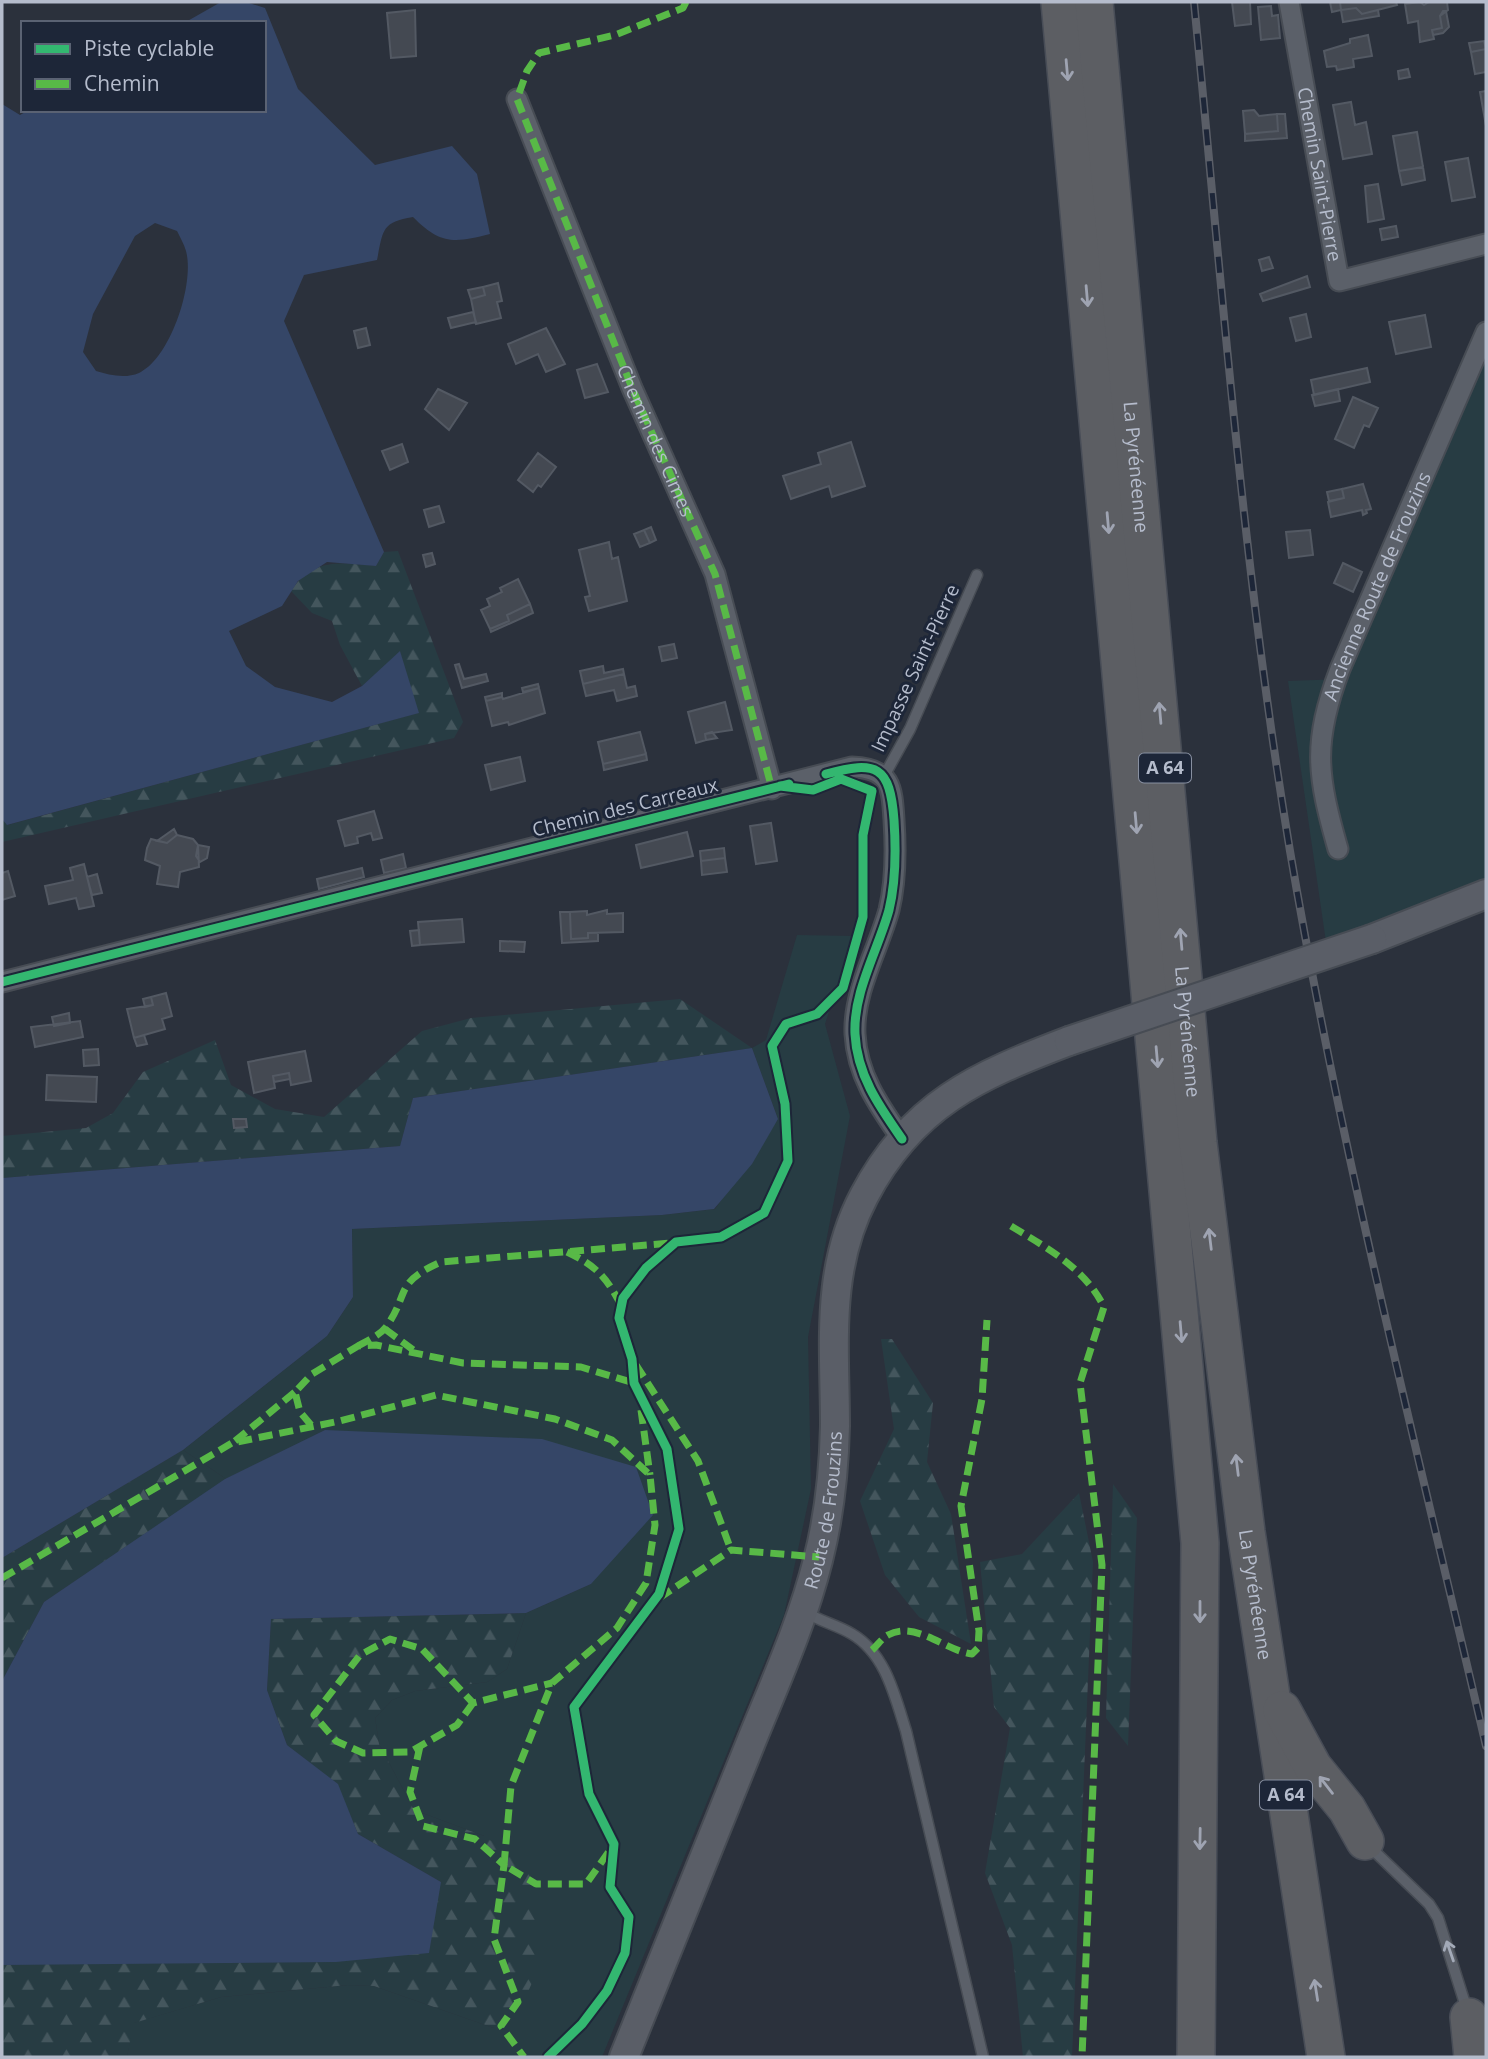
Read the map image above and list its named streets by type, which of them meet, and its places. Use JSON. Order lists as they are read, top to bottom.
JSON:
{
  "streets": {
    "highway": ["La Pyrénéenne", "A 64"],
    "main road": ["Route de Frouzins"],
    "street": [
      "Chemin Saint-Pierre",
      "Chemin des Cimes",
      "Ancienne Route de Frouzins",
      "Chemin des Carreaux"
    ],
    "lane": ["Impasse Saint-Pierre"]
  },
  "crossings": [
    ["Chemin des Cimes", "Chemin des Carreaux"],
    ["Impasse Saint-Pierre", "Chemin des Carreaux"]
  ],
  "legend": ["Piste cyclable", "Chemin"]
}
